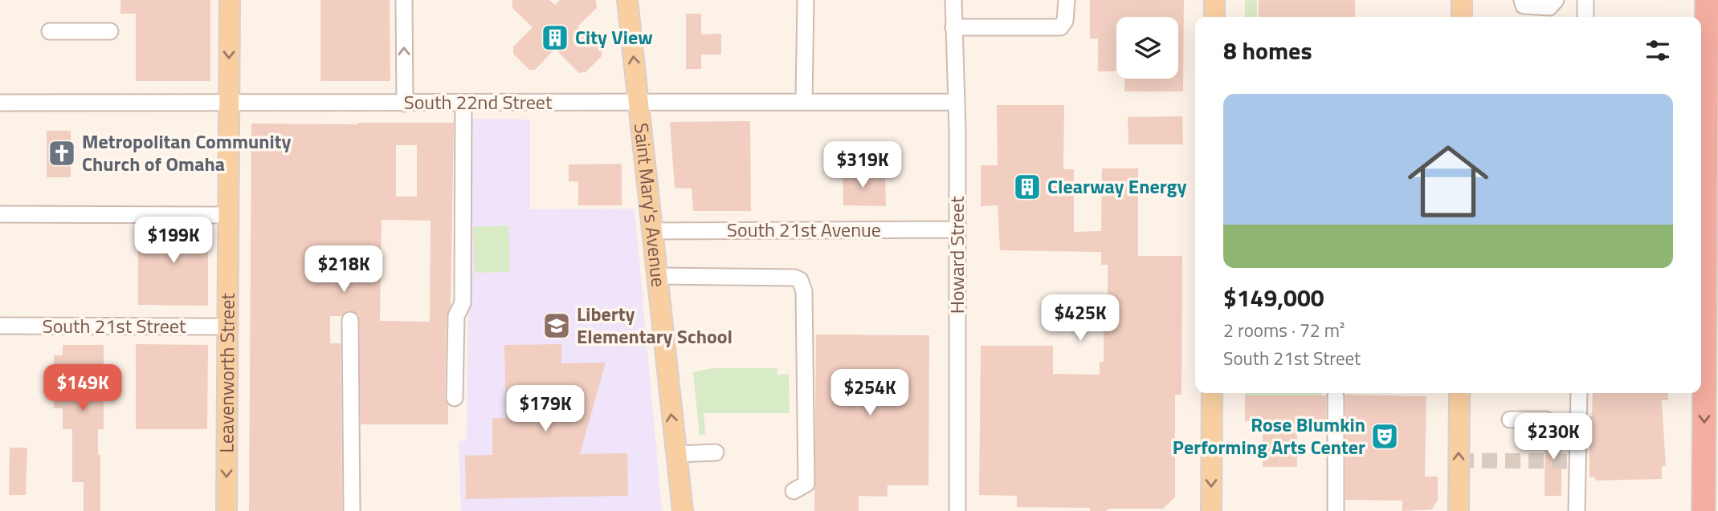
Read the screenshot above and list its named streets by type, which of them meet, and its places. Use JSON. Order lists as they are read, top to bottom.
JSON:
{
  "streets": {
    "main road": ["Saint Mary's Avenue", "Leavenworth Street"],
    "street": [
      "South 22nd Street",
      "South 21st Avenue",
      "Howard Street",
      "South 21st Street"
    ]
  },
  "crossings": [
    ["South 22nd Street", "Saint Mary's Avenue"],
    ["South 22nd Street", "Howard Street"],
    ["South 22nd Street", "Leavenworth Street"],
    ["Saint Mary's Avenue", "South 21st Avenue"],
    ["South 21st Avenue", "Howard Street"],
    ["South 21st Street", "Leavenworth Street"]
  ],
  "one_way": ["Saint Mary's Avenue", "Leavenworth Street"],
  "places": {
    "building": ["City View", "Clearway Energy"],
    "church": ["Metropolitan Community Church of Omaha"],
    "school or university": ["Liberty Elementary School"],
    "theatre": ["Rose Blumkin Performing Arts Center"]
  },
  "page": {
    "heading": "8 homes",
    "list": [
      {
        "name": "$149,000",
        "note": "2 rooms · 72 m² · South 21st Street"
      }
    ],
    "price": [
      "$319K",
      "$199K",
      "$218K",
      "$425K",
      "$149K",
      "$254K",
      "$179K",
      "$230K"
    ]
  }
}
